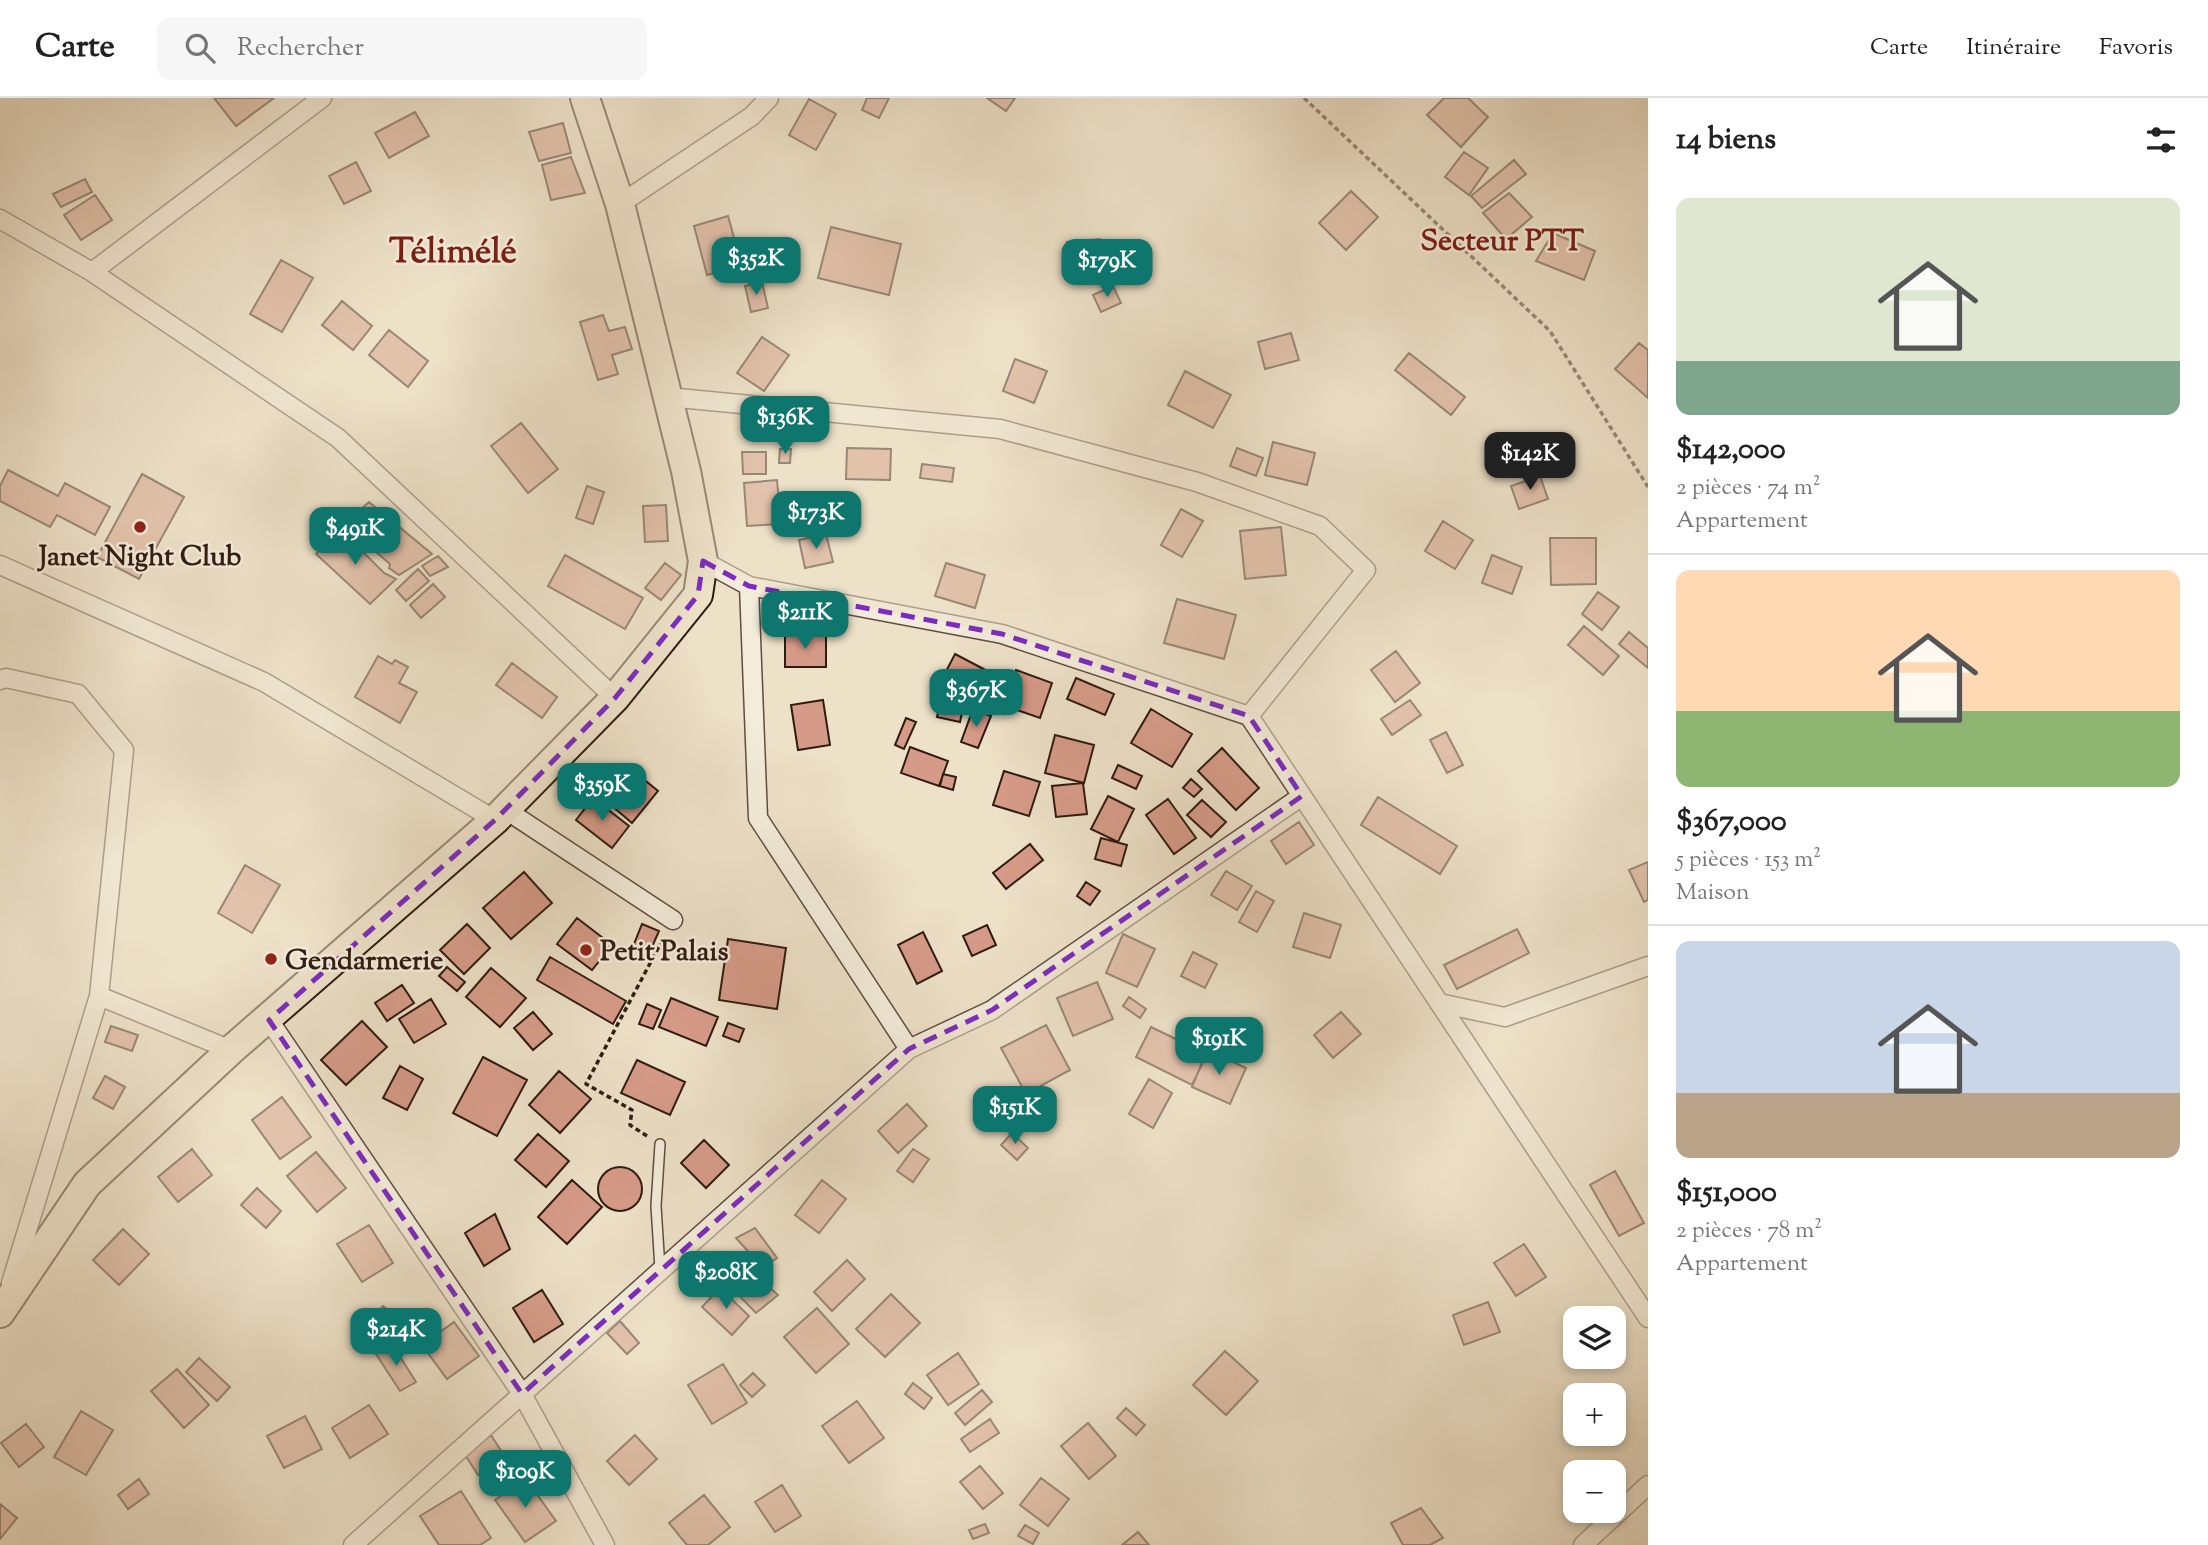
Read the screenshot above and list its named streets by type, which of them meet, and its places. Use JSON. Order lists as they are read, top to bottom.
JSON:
{
  "districts": ["Secteur PTT", "Télimélé"],
  "places": ["Janet Night Club", "Petit Palais", "Gendarmerie"],
  "page": {
    "header": "Carte",
    "search": "Rechercher",
    "nav": ["Carte", "Itinéraire", "Favoris"],
    "heading": "14 biens",
    "list": [
      {
        "name": "$142,000",
        "note": "2 pièces · 74 m² · Appartement"
      },
      {
        "name": "$367,000",
        "note": "5 pièces · 153 m² · Maison"
      },
      {
        "name": "$151,000",
        "note": "2 pièces · 78 m² · Appartement"
      }
    ],
    "price": [
      "$352K",
      "$179K",
      "$136K",
      "$142K",
      "$173K",
      "$491K",
      "$211K",
      "$367K",
      "$359K",
      "$191K",
      "$151K",
      "$208K",
      "$214K",
      "$109K"
    ],
    "map_buttons": ["+", "−"]
  }
}
